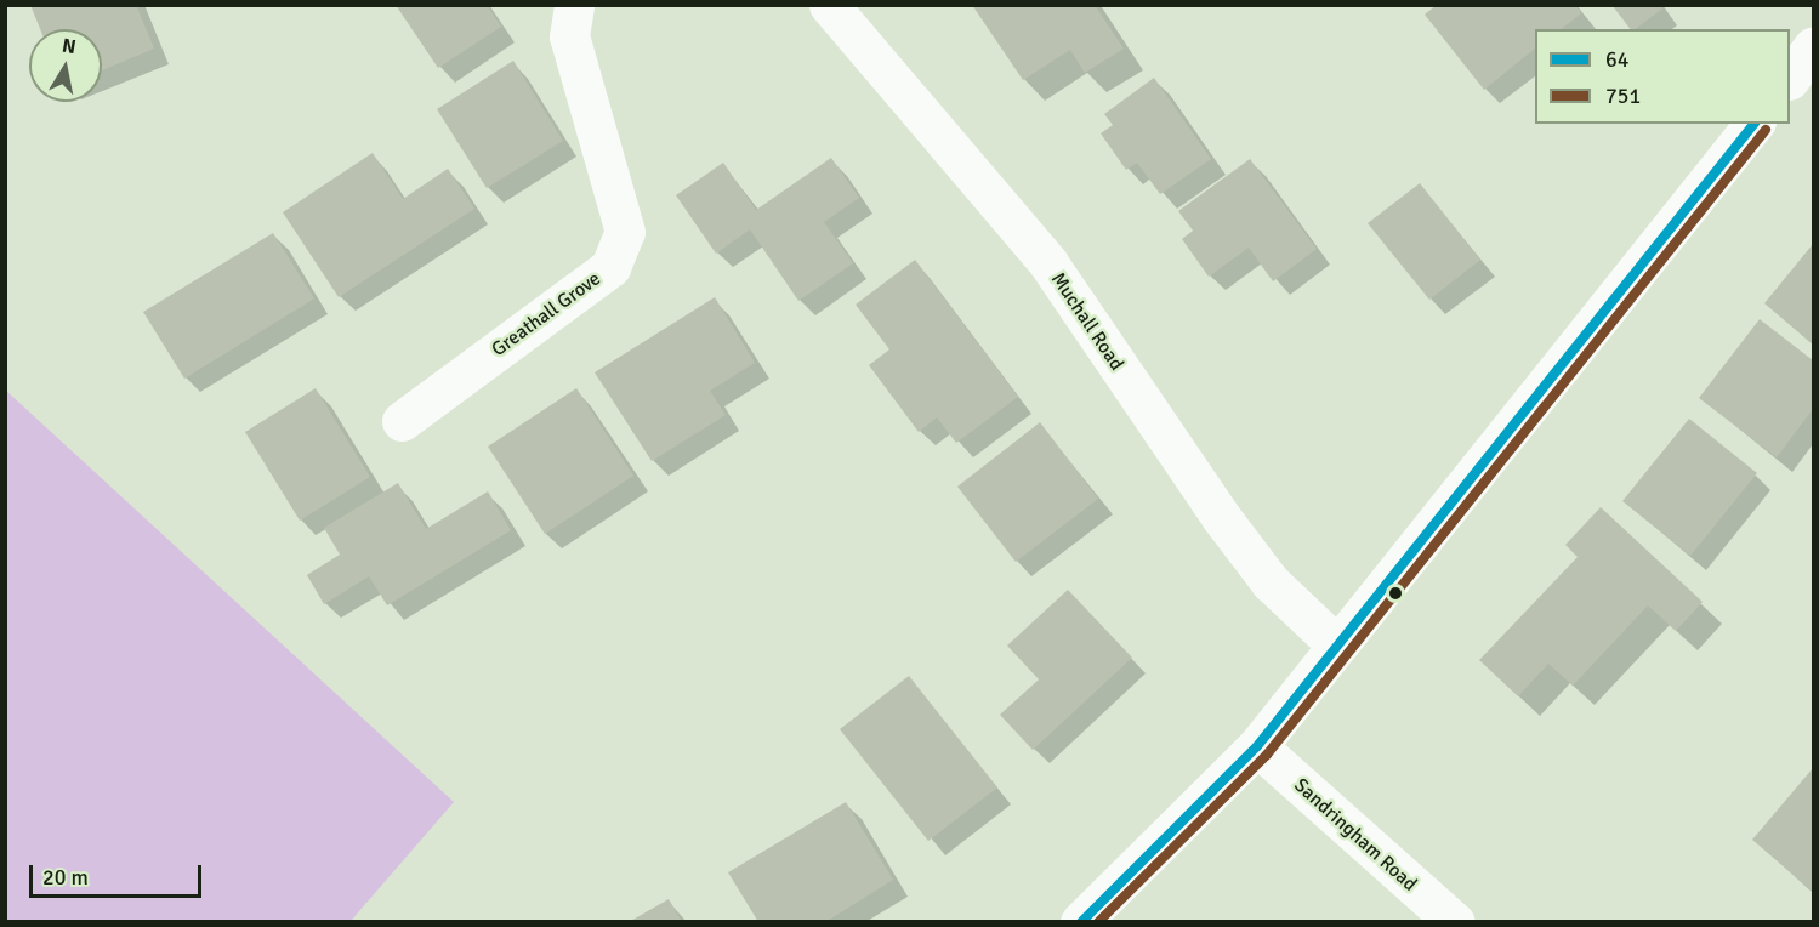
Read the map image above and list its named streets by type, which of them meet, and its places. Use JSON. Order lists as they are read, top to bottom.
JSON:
{
  "streets": {
    "street": ["Greathall Grove", "Muchall Road", "Sandringham Road"]
  },
  "lines": ["transit line 64", "transit line 751"],
  "legend": ["64", "751"],
  "scale_bar": "20 m",
  "north": "top"
}
